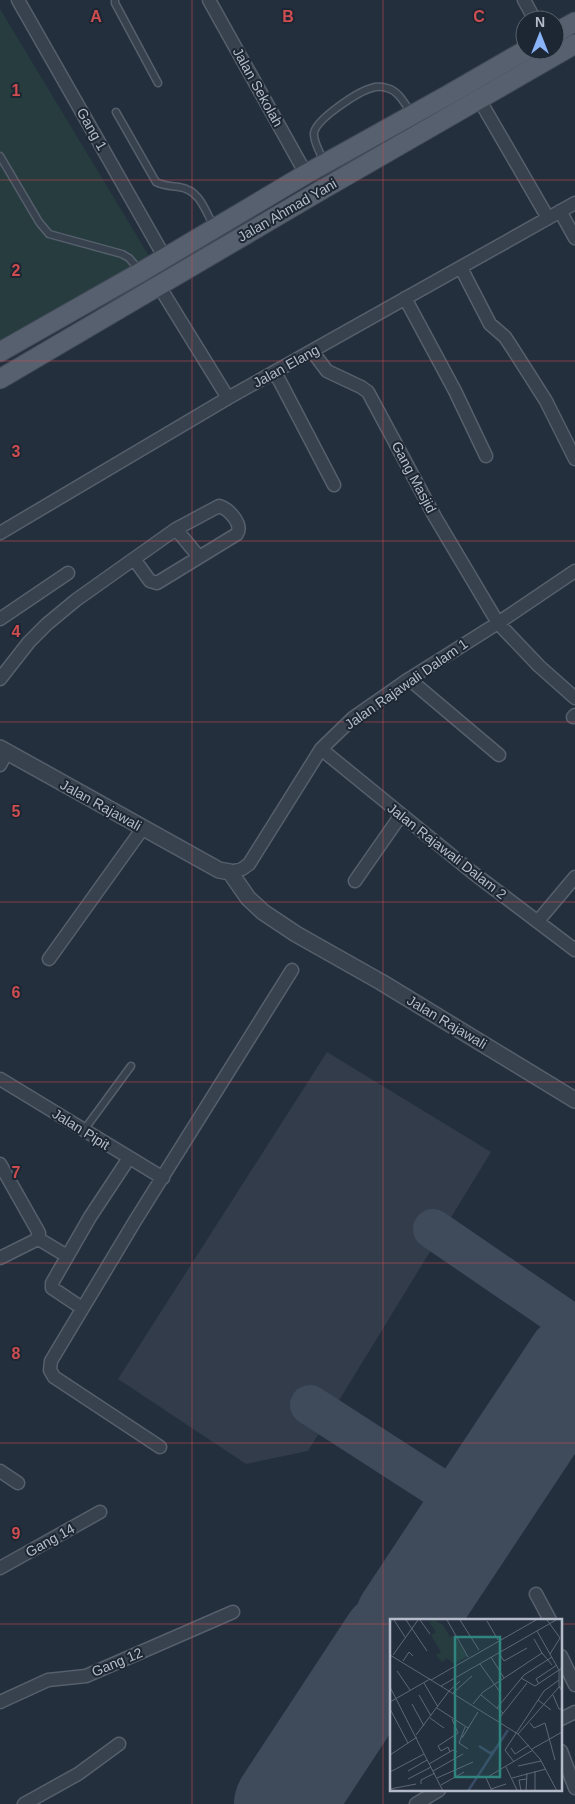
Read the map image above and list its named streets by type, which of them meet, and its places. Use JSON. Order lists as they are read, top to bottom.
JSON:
{
  "streets": {
    "main road": ["Jalan Ahmad Yani"],
    "street": [
      "Jalan Sekolah",
      "Gang 1",
      "Jalan Elang",
      "Gang Masjid",
      "Jalan Rajawali Dalam 1",
      "Jalan Rajawali",
      "Jalan Rajawali Dalam 2",
      "Jalan Pipit",
      "Gang 14",
      "Gang 12"
    ]
  },
  "crossings": [
    ["Jalan Sekolah", "Jalan Ahmad Yani"],
    ["Gang 1", "Jalan Ahmad Yani"],
    ["Jalan Elang", "Gang Masjid"],
    ["Gang Masjid", "Jalan Rajawali Dalam 1"],
    ["Jalan Rajawali Dalam 1", "Jalan Rajawali"],
    ["Jalan Rajawali Dalam 1", "Jalan Rajawali Dalam 2"]
  ],
  "north": "top",
  "grid": {
    "columns": ["A", "B", "C"],
    "rows": [
      "1",
      "2",
      "3",
      "4",
      "5",
      "6",
      "7",
      "8",
      "9"
    ]
  }
}
